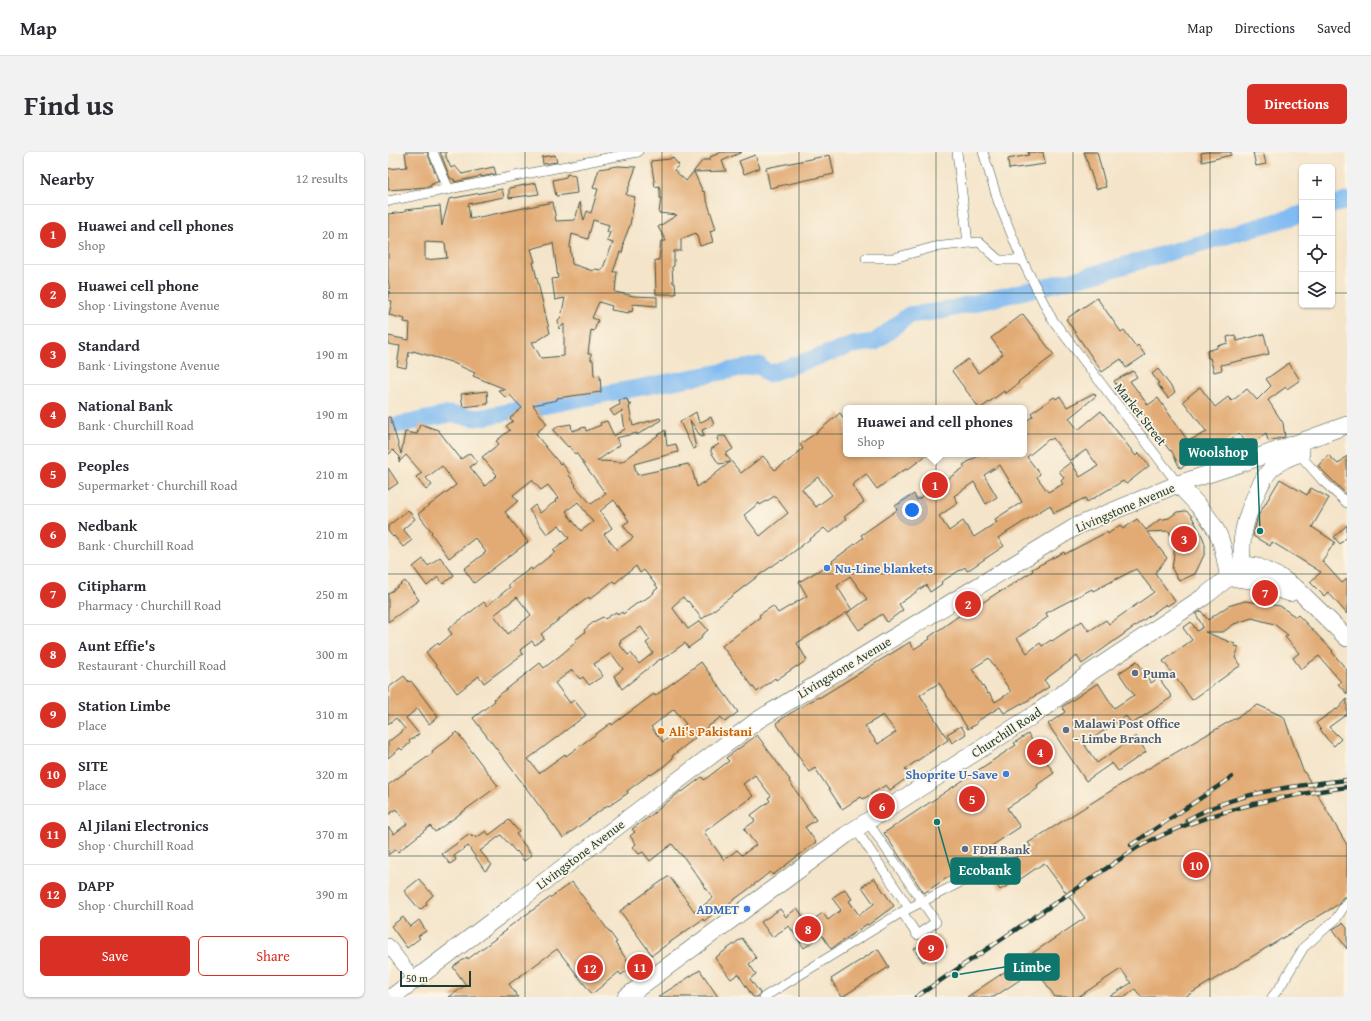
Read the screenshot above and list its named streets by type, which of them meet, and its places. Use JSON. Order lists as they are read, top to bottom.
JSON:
{
  "streets": {
    "highway": ["Livingstone Avenue", "Churchill Road"],
    "street": ["Market Street"]
  },
  "crossings": [
    ["Market Street", "Livingstone Avenue"]
  ],
  "places": [
    "Woolshop",
    "Nu-Line blankets",
    "Puma",
    "Malawi Post Office - Limbe Branch",
    "Ali's Pakistani",
    "Shoprite U-Save",
    "Ecobank",
    "FDH Bank",
    "ADMET",
    "Limbe"
  ],
  "scale_bar": "50 m",
  "page": {
    "header": "Map",
    "nav": ["Map", "Directions", "Saved"],
    "title": "Find us",
    "buttons": [
      "Directions",
      ["Save", "Share"]
    ],
    "heading": ["Nearby", "12 results"],
    "map_buttons": ["+", "−"],
    "list": [
      {
        "mark": "1",
        "name": "Huawei and cell phones",
        "note": "Shop",
        "value": "20 m"
      },
      {
        "mark": "2",
        "name": "Huawei cell phone",
        "note": "Shop · Livingstone Avenue",
        "value": "80 m"
      },
      {
        "mark": "3",
        "name": "Standard",
        "note": "Bank · Livingstone Avenue",
        "value": "190 m"
      },
      {
        "mark": "4",
        "name": "National Bank",
        "note": "Bank · Churchill Road",
        "value": "190 m"
      },
      {
        "mark": "5",
        "name": "Peoples",
        "note": "Supermarket · Churchill Road",
        "value": "210 m"
      },
      {
        "mark": "6",
        "name": "Nedbank",
        "note": "Bank · Churchill Road",
        "value": "210 m"
      },
      {
        "mark": "7",
        "name": "Citipharm",
        "note": "Pharmacy · Churchill Road",
        "value": "250 m"
      },
      {
        "mark": "8",
        "name": "Aunt Effie's",
        "note": "Restaurant · Churchill Road",
        "value": "300 m"
      },
      {
        "mark": "9",
        "name": "Station Limbe",
        "note": "Place",
        "value": "310 m"
      },
      {
        "mark": "10",
        "name": "SITE",
        "note": "Place",
        "value": "320 m"
      },
      {
        "mark": "11",
        "name": "Al Jilani Electronics",
        "note": "Shop · Churchill Road",
        "value": "370 m"
      },
      {
        "mark": "12",
        "name": "DAPP",
        "note": "Shop · Churchill Road",
        "value": "390 m"
      }
    ],
    "popup": ["Huawei and cell phones", "Shop"],
    "pins": [
      "1",
      "3",
      "7",
      "2",
      "4",
      "5",
      "6",
      "10",
      "8",
      "9",
      "11",
      "12"
    ],
    "scale": "50 m"
  }
}
